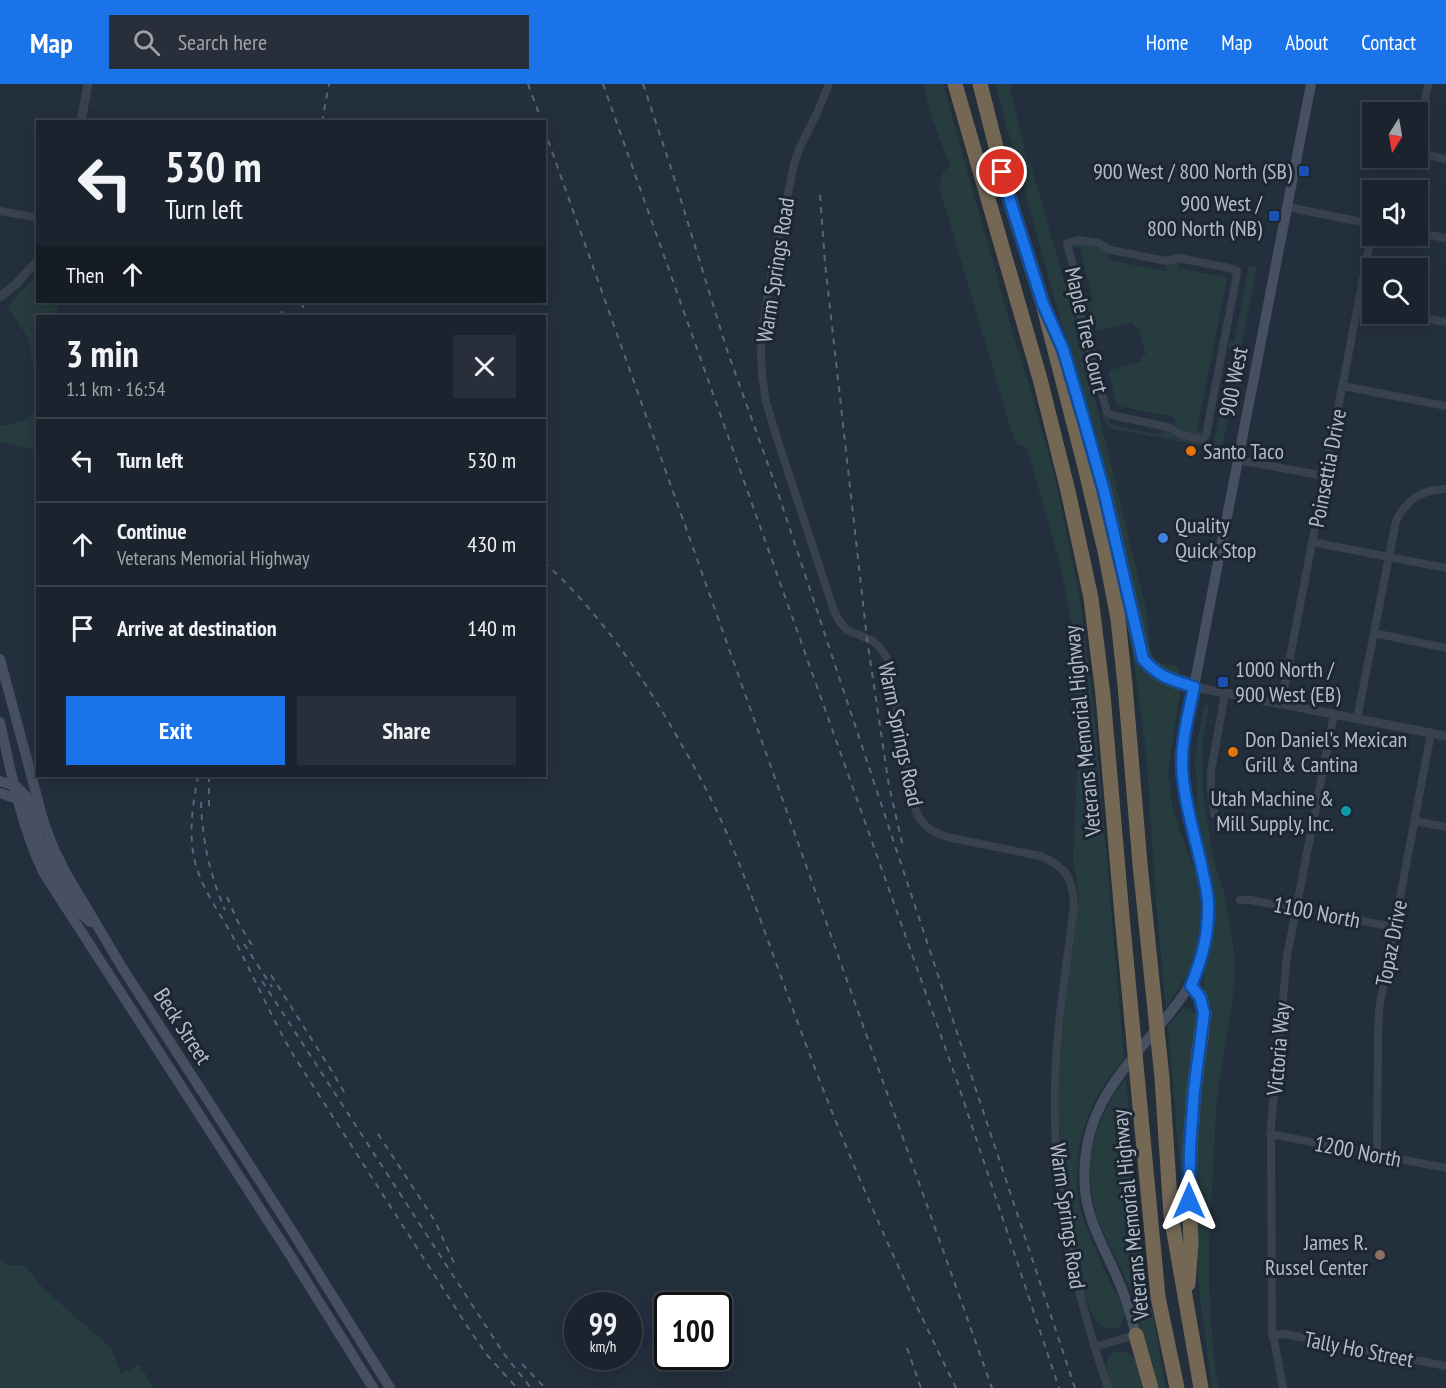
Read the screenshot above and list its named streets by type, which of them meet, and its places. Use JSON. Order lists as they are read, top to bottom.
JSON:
{
  "streets": {
    "highway": ["Veterans Memorial Highway"],
    "main road": ["900 West", "Beck Street"],
    "street": [
      "Warm Springs Road",
      "Maple Tree Court",
      "Poinsettia Drive",
      "1100 North",
      "Topaz Drive",
      "Victoria Way",
      "1200 North",
      "Tally Ho Street"
    ]
  },
  "crossings": [
    ["1100 North", "Topaz Drive"],
    ["1100 North", "Victoria Way"],
    ["Topaz Drive", "1200 North"],
    ["Victoria Way", "1200 North"],
    ["Victoria Way", "Tally Ho Street"]
  ],
  "places": {
    "transit": ["900 West / 800 North (SB)", "900 West / 800 North (NB)", "1000 North / 900 West (EB)"],
    "other": [
      "Santo Taco",
      "Quality Quick Stop",
      "Don Daniel's Mexican Grill & Cantina",
      "Utah Machine & Mill Supply, Inc.",
      "James R. Russel Center"
    ]
  },
  "north": "bottom",
  "page": {
    "header": "Map",
    "search": "Search here",
    "nav": [
      "Home",
      "Map",
      "About",
      "Contact"
    ],
    "turn": ["530 m", "Turn left"],
    "then": "Then",
    "heading": ["3 min", "1.1 km · 16:54"],
    "list": [
      {
        "name": "Turn left",
        "value": "530 m"
      },
      {
        "name": "Continue",
        "note": "Veterans Memorial Highway",
        "value": "430 m"
      },
      {
        "name": "Arrive at destination",
        "value": "140 m"
      }
    ],
    "buttons": ["Exit", "Share"],
    "speed": "99 km/h",
    "limit": "100"
  }
}
